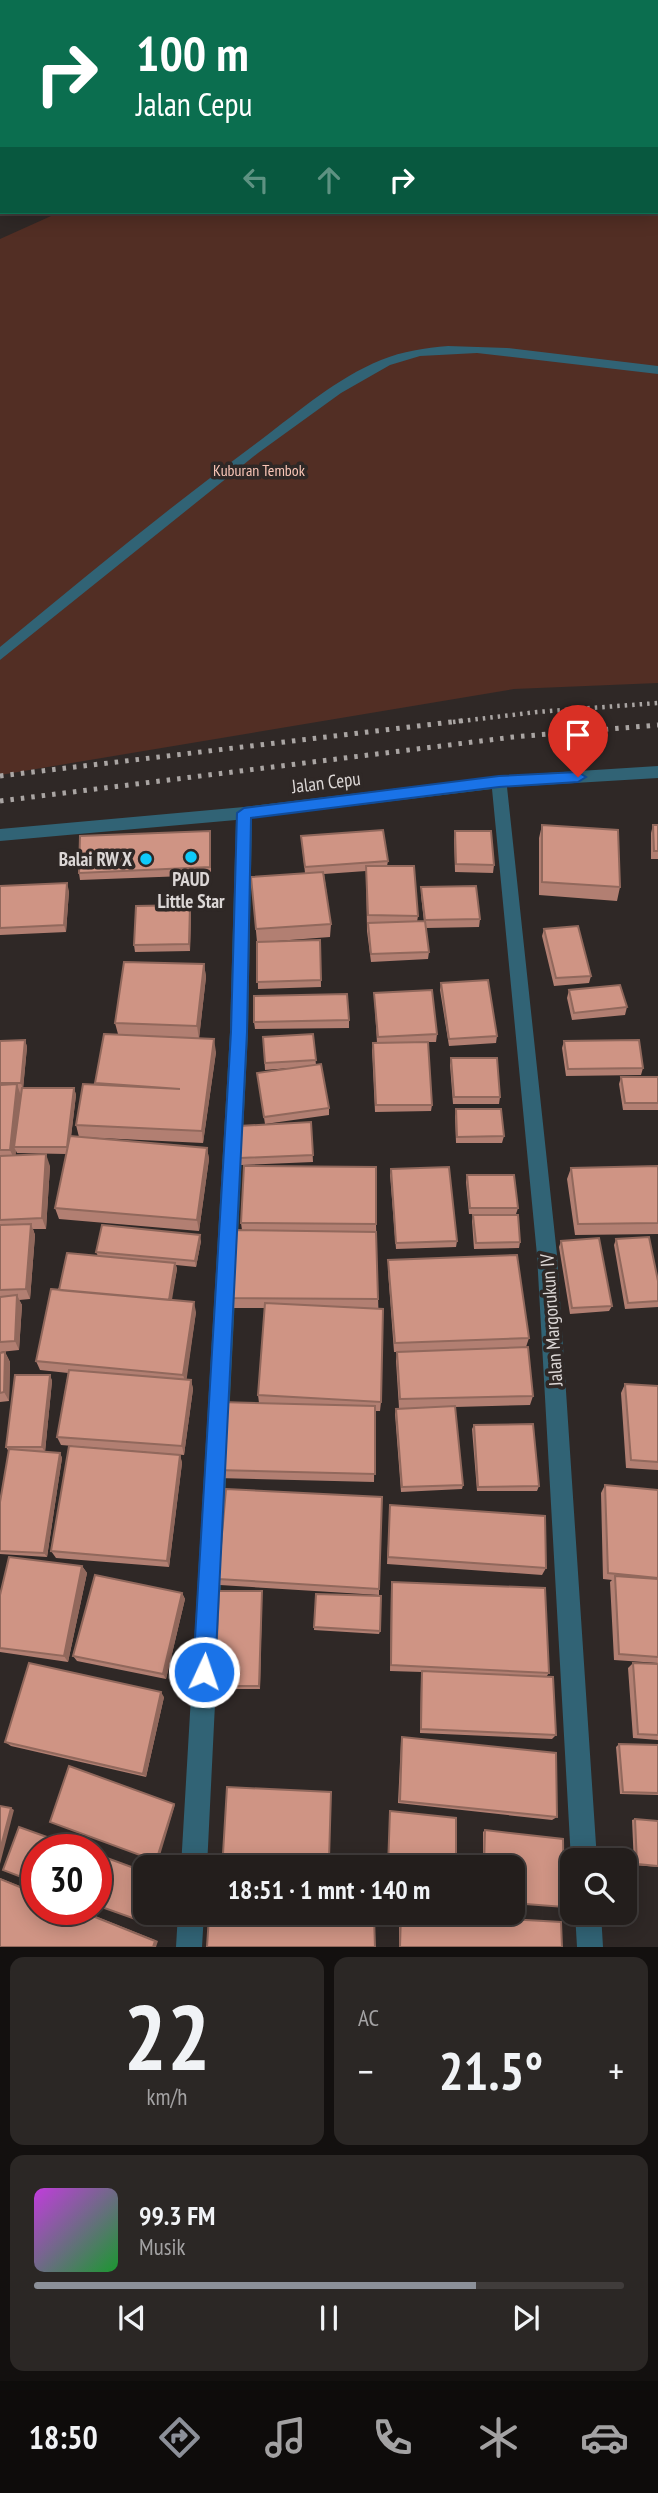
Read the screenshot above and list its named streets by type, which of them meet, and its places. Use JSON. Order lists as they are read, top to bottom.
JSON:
{
  "streets": {
    "street": ["Jalan Cepu", "Jalan Margorukun IV"]
  },
  "crossings": [
    ["Jalan Cepu", "Jalan Margorukun IV"]
  ],
  "parks": ["Kuburan Tembok"],
  "places": ["PAUD Little Star", "Balai RW X"],
  "page": {
    "turn": ["100 m", "Jalan Cepu"],
    "limit": "30",
    "trip": "18:51 · 1 mnt · 140 m",
    "tile": [
      ["22", "km/h"],
      "AC"
    ],
    "heat": ["−", "21.5°", "+"],
    "song": ["99.3 FM", "Musik"],
    "tabs": "18:50"
  }
}
